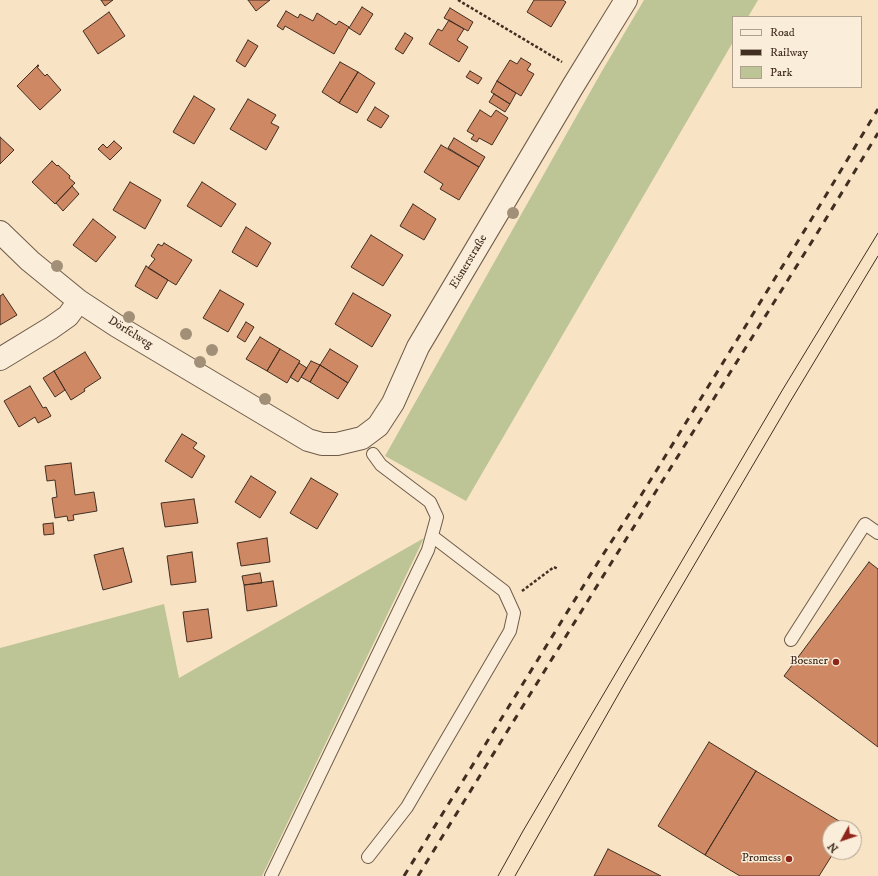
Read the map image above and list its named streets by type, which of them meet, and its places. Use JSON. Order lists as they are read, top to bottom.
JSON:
{
  "streets": {
    "street": ["Eisnerstraße", "Dörfelweg"]
  },
  "crossings": [
    ["Eisnerstraße", "Dörfelweg"]
  ],
  "places": ["Boesner", "Promess"],
  "legend": ["Road", "Railway", "Park"],
  "north": "bottom left"
}
